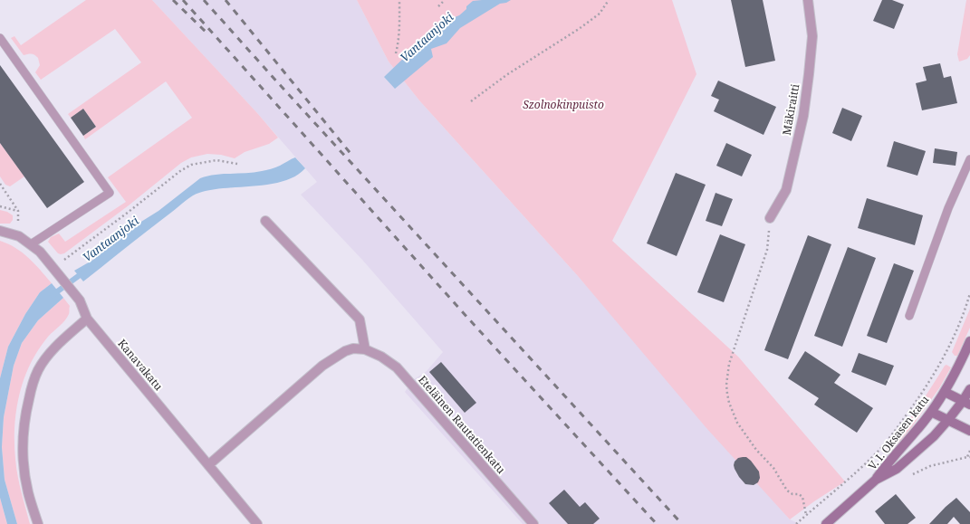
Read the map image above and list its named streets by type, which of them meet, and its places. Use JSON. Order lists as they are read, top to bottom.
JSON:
{
  "streets": {
    "street": [
      "Mäkiraitti",
      "Kanavakatu",
      "Eteläinen Rautatienkatu",
      "V. I. Oksasen katu"
    ]
  },
  "crossings": [
    ["Kanavakatu", "Eteläinen Rautatienkatu"]
  ],
  "water": ["Vantaanjoki"],
  "parks": ["Szolnokinpuisto"]
}
